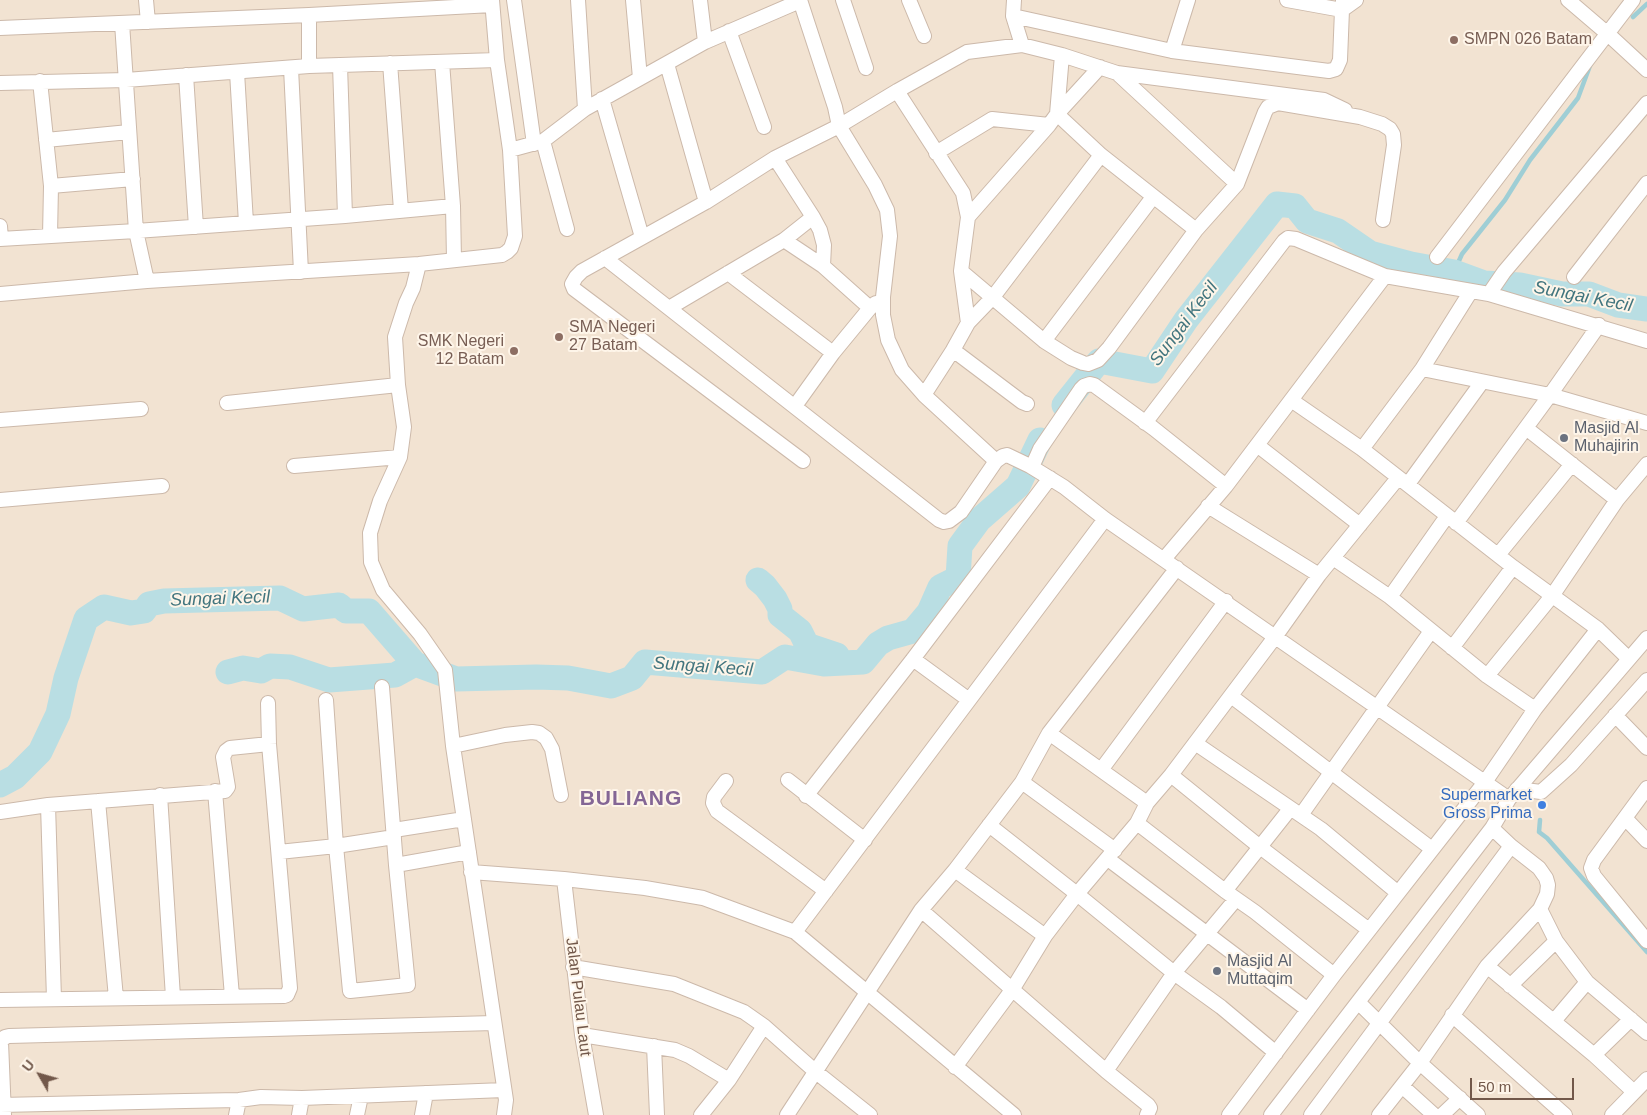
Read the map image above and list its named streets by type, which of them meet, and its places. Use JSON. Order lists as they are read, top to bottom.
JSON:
{
  "streets": {
    "street": ["Jalan Pulau Laut"]
  },
  "districts": ["BULIANG"],
  "water": ["Sungai Kecil"],
  "places": [
    "SMPN 026 Batam",
    "SMA Negeri 27 Batam",
    "SMK Negeri 12 Batam",
    "Masjid Al Muhajirin",
    "Supermarket Gross Prima",
    "Masjid Al Muttaqim"
  ],
  "scale_bar": "50 m",
  "north": "top left"
}
